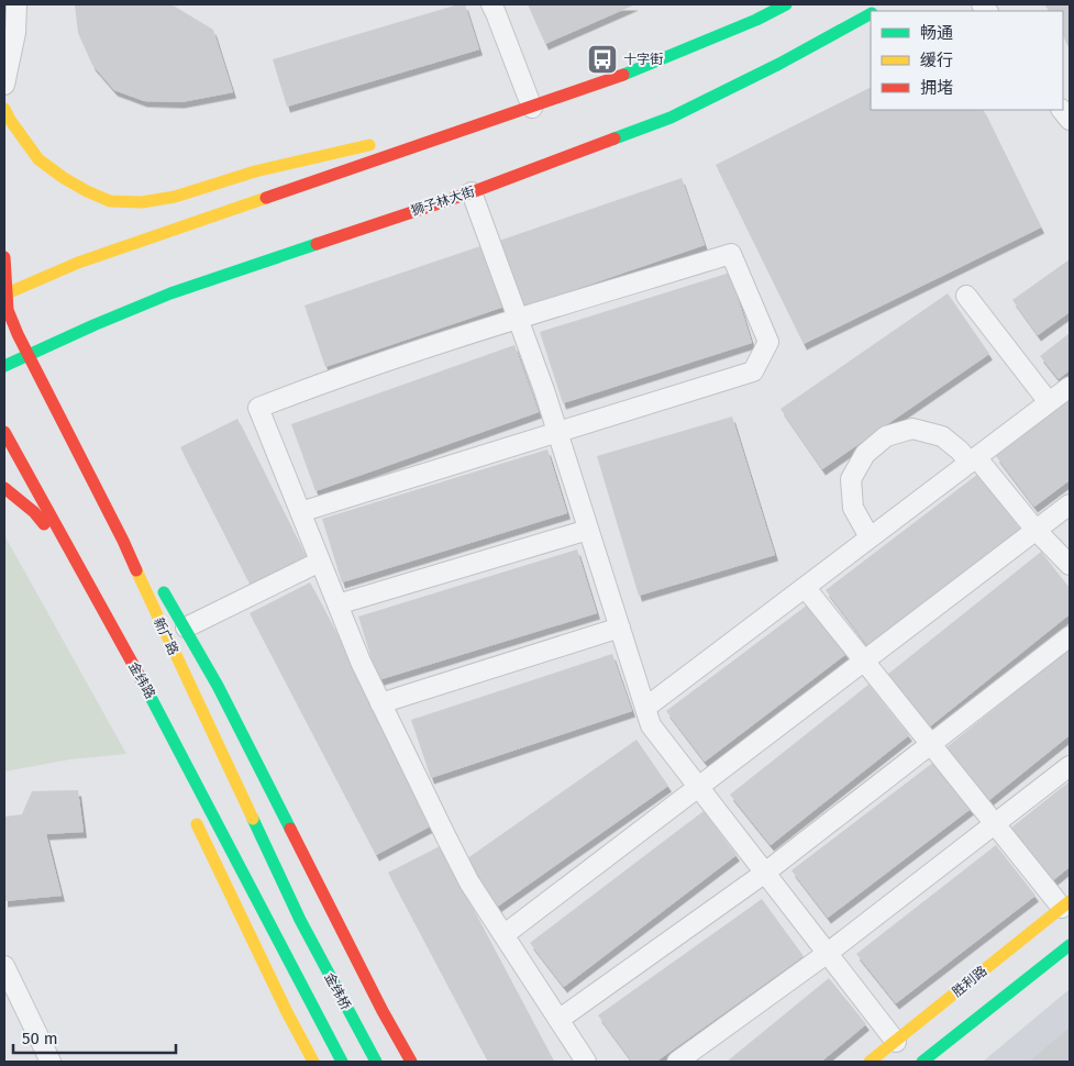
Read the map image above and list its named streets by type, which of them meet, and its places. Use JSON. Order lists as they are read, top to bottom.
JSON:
{
  "streets": {
    "main road": [
      "狮子林大街",
      "新广路",
      "金纬路",
      "胜利路",
      "金纬桥"
    ]
  },
  "crossings": [
    ["狮子林大街", "新广路"],
    ["新广路", "金纬桥"]
  ],
  "places": {
    "bus stop": ["十字街"]
  },
  "legend": ["畅通", "缓行", "拥堵"],
  "scale_bar": "50 m"
}
